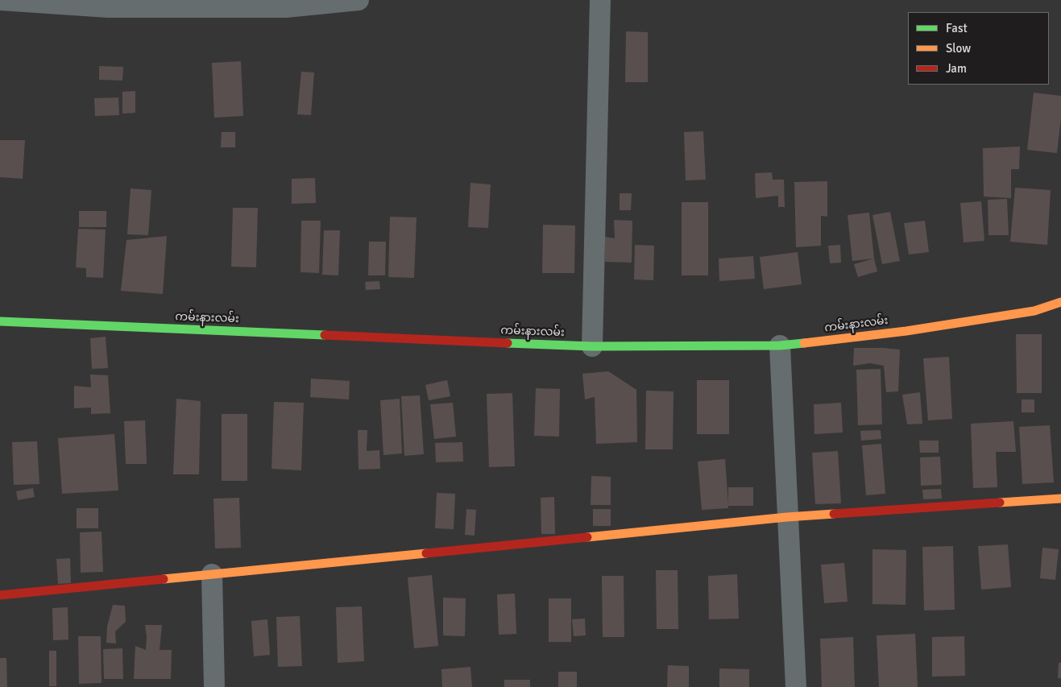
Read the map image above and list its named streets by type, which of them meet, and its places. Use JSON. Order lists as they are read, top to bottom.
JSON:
{
  "streets": {
    "main road": ["ကမ်းနားလမ်း"]
  },
  "legend": ["Fast", "Slow", "Jam"]
}
